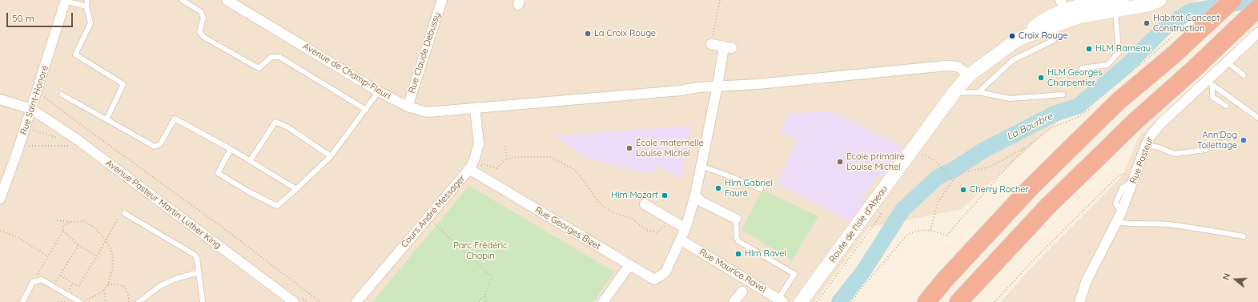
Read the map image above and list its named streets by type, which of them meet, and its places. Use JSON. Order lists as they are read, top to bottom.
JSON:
{
  "streets": {
    "street": [
      "Rue Claude Debussy",
      "Avenue de Champ-Fleuri",
      "Rue Saint-Honoré",
      "Rue Pasteur",
      "Avenue Pasteur Martin Luther King",
      "Cours André Messager",
      "Route de l'Isle d'Abeau",
      "Rue Georges Bizet",
      "Rue Maurice Ravel"
    ]
  },
  "crossings": [
    ["Rue Claude Debussy", "Avenue de Champ-Fleuri"],
    ["Avenue de Champ-Fleuri", "Cours André Messager"],
    ["Avenue de Champ-Fleuri", "Route de l'Isle d'Abeau"],
    ["Rue Saint-Honoré", "Avenue Pasteur Martin Luther King"],
    ["Cours André Messager", "Rue Georges Bizet"],
    ["Rue Georges Bizet", "Rue Maurice Ravel"]
  ],
  "water": ["La Bourbre"],
  "parks": ["Parc Frédéric Chopin"],
  "places": [
    "Habitat Concept Construction",
    "La Croix Rouge",
    "Croix Rouge",
    "HLM Rameau",
    "HLM Georges Charpentier",
    "Ann'Dog Toilettage",
    "École maternelle Louise Michel",
    "École primaire Louise Michel",
    "Hlm Gabriel Fauré",
    "Cherry Rocher",
    "Hlm Mozart",
    "Hlm Ravel"
  ],
  "scale_bar": "50 m",
  "north": "left"
}
